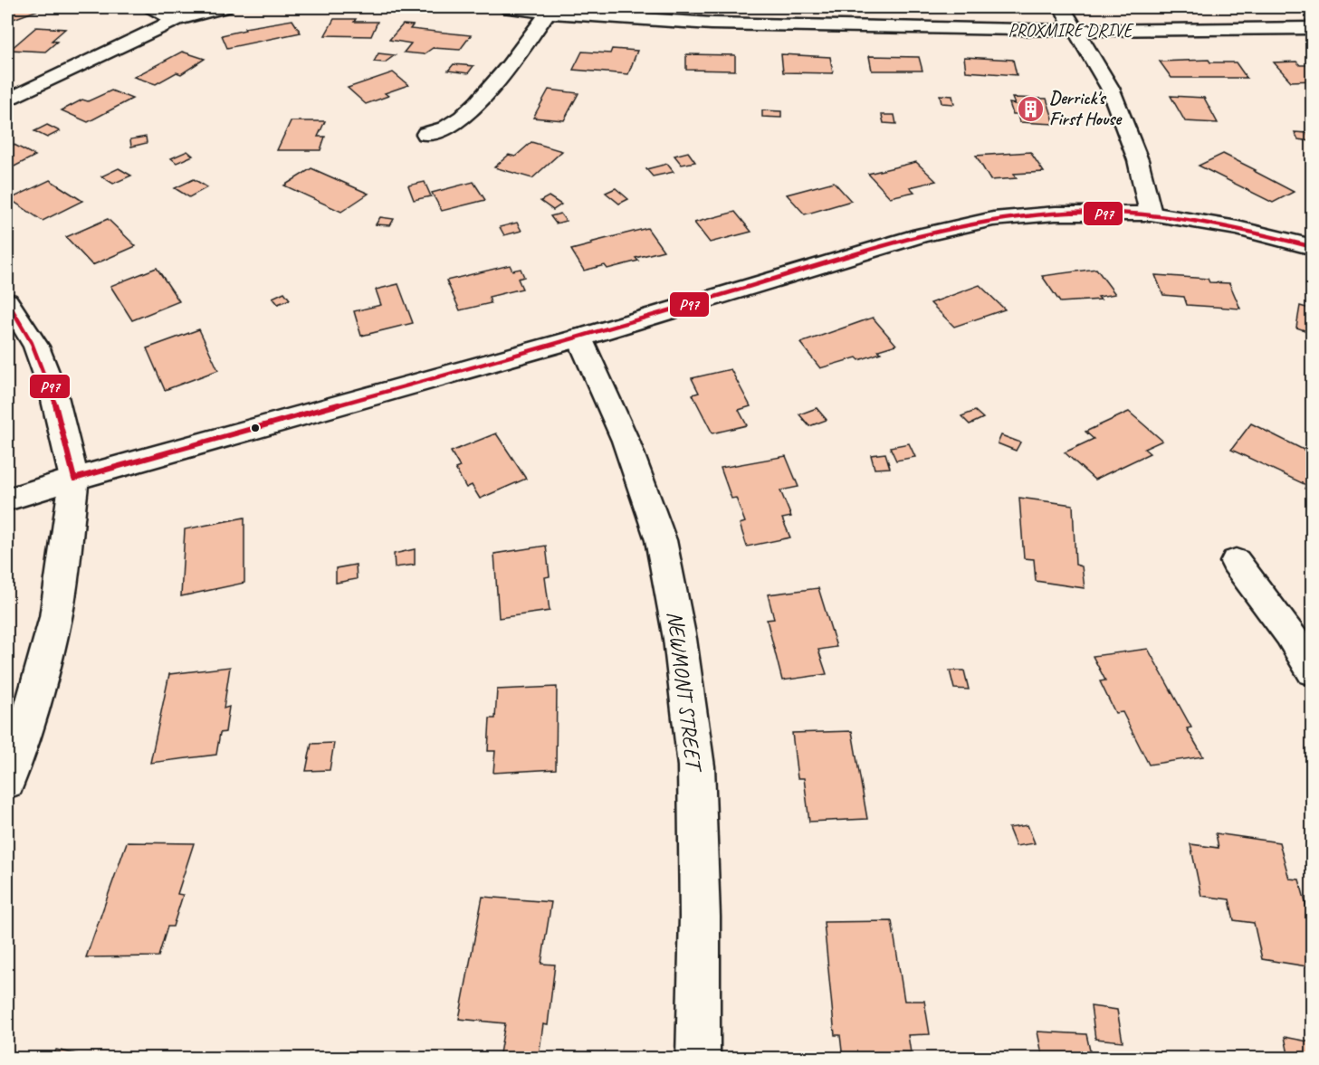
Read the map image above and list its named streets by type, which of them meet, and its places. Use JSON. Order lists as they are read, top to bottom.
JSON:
{
  "streets": {
    "street": ["PROXMIRE DRIVE", "NEWMONT STREET"]
  },
  "places": {
    "building": ["Derrick's First House"]
  },
  "lines": ["transit line P97"]
}
